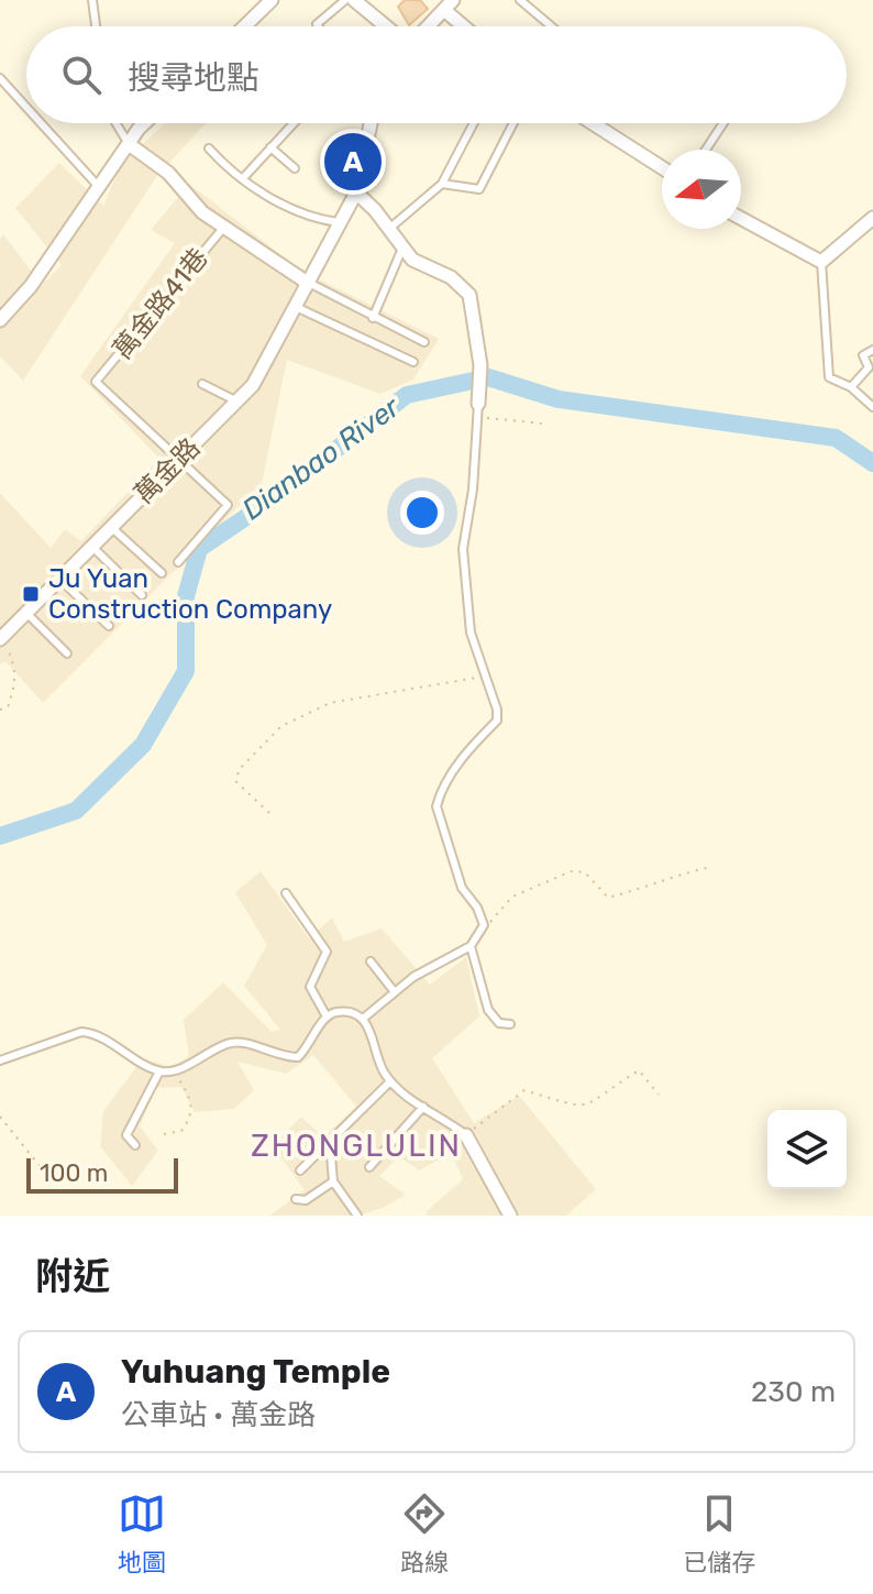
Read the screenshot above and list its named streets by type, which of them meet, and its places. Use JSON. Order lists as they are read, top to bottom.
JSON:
{
  "streets": {
    "street": ["萬金路"],
    "lane": ["萬金路41巷"]
  },
  "crossings": [
    ["萬金路41巷", "萬金路"]
  ],
  "districts": ["ZHONGLULIN"],
  "water": ["Dianbao River"],
  "places": {
    "transit": ["Ju Yuan Construction Company"]
  },
  "scale_bar": "100 m",
  "north": "left",
  "page": {
    "search": "搜尋地點",
    "pins": "A",
    "scale": "100 m",
    "heading": "附近",
    "list": [
      {
        "mark": "A",
        "name": "Yuhuang Temple",
        "note": "公車站 · 萬金路",
        "value": "230 m"
      }
    ],
    "nav": ["地圖", "路線", "已儲存"]
  }
}
